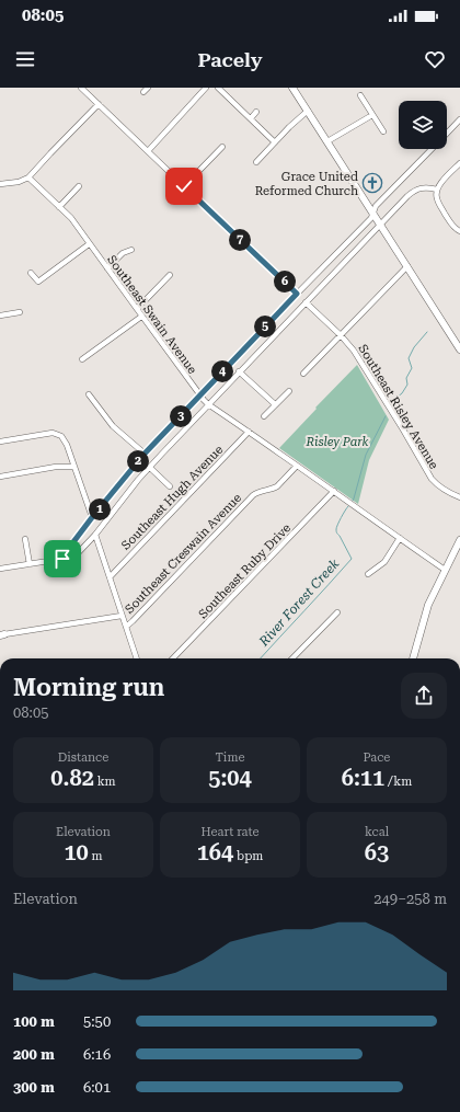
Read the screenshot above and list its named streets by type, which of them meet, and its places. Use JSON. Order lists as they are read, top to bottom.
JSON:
{
  "streets": {
    "street": [
      "Southeast Swain Avenue",
      "Southeast Risley Avenue",
      "Southeast Hugh Avenue",
      "Southeast Creswain Avenue",
      "Southeast Ruby Drive"
    ]
  },
  "crossings": [
    ["Southeast Swain Avenue", "Southeast Hugh Avenue"],
    ["Southeast Swain Avenue", "Southeast Creswain Avenue"],
    ["Southeast Swain Avenue", "Southeast Ruby Drive"]
  ],
  "water": ["River Forest Creek"],
  "parks": ["Risley Park"],
  "places": {
    "church": ["Grace United Reformed Church"]
  },
  "page": {
    "status": "08:05",
    "header": "Pacely",
    "pins": [
      "7",
      "6",
      "5",
      "4",
      "3",
      "2",
      "1"
    ],
    "heading": ["Morning run", "08:05"],
    "stats": [
      ["Distance", "0.82 km"],
      ["Time", "5:04"],
      ["Pace", "6:11 /km"],
      ["Elevation", "10 m"],
      ["Heart rate", "164 bpm"],
      ["kcal", "63"]
    ],
    "chart": ["Elevation", "249–258 m"],
    "list": [
      {
        "name": "100 m",
        "note": "5:50"
      },
      {
        "name": "200 m",
        "note": "6:16"
      },
      {
        "name": "300 m",
        "note": "6:01"
      }
    ]
  }
}
